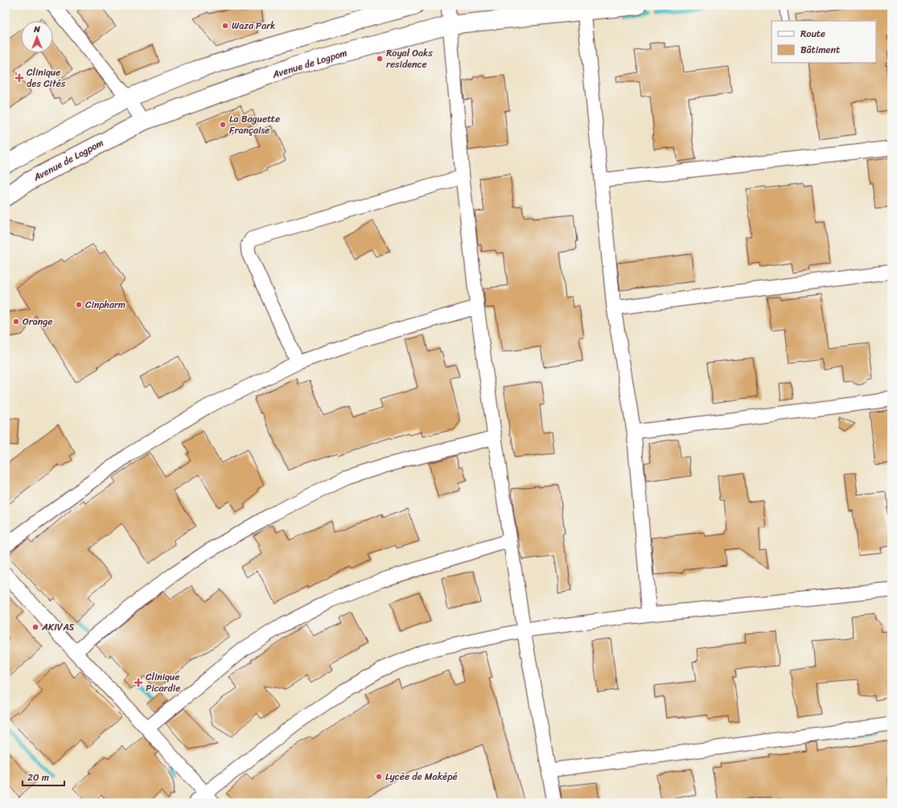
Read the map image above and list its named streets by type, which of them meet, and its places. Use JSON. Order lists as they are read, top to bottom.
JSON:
{
  "streets": {
    "main road": ["Avenue de Logpom"]
  },
  "places": {
    "other": [
      "Waza Park",
      "Royal Oaks residence",
      "La Baguette Française",
      "Cinpharm",
      "Orange",
      "AKIVAS",
      "Lycée de Maképé"
    ],
    "health": ["Clinique des Cités", "Clinique Picardie"]
  },
  "legend": ["Route", "Bâtiment"],
  "scale_bar": "20 m",
  "north": "top"
}
